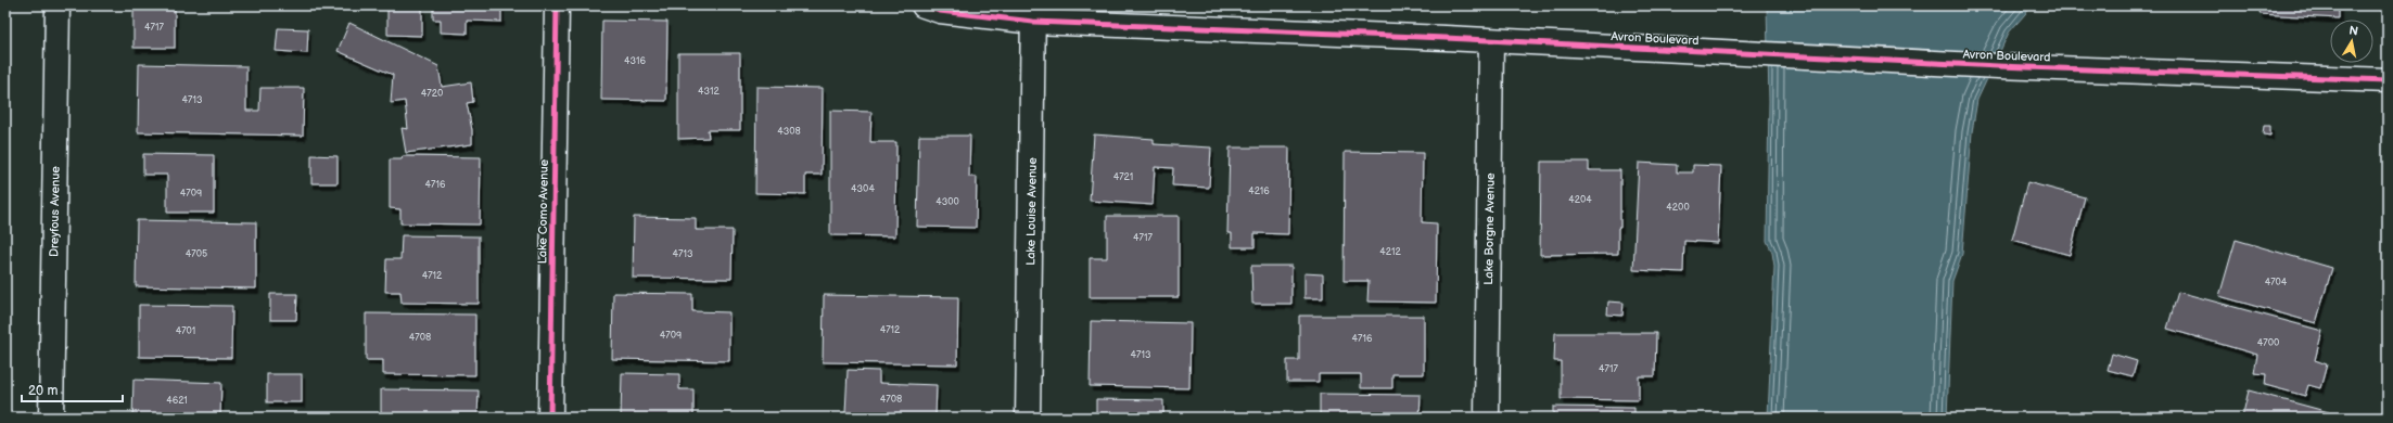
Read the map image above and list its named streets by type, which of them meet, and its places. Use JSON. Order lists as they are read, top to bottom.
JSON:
{
  "streets": {
    "street": [
      "Avron Boulevard",
      "Dreyfous Avenue",
      "Lake Como Avenue",
      "Lake Louise Avenue",
      "Lake Borgne Avenue"
    ]
  },
  "crossings": [
    ["Avron Boulevard", "Lake Louise Avenue"],
    ["Avron Boulevard", "Lake Borgne Avenue"]
  ],
  "house_numbers": [
    "4717",
    "4316",
    "4312",
    "4720",
    "4713",
    "4308",
    "4721",
    "4716",
    "4304",
    "4216",
    "4709",
    "4204",
    "4300",
    "4200",
    "4717",
    "4212",
    "4705",
    "4713",
    "4712",
    "4704",
    "4712",
    "4701",
    "4709",
    "4708",
    "4716",
    "4700",
    "4713",
    "4717",
    "4708",
    "4621"
  ],
  "scale_bar": "20 m",
  "north": "top"
}
